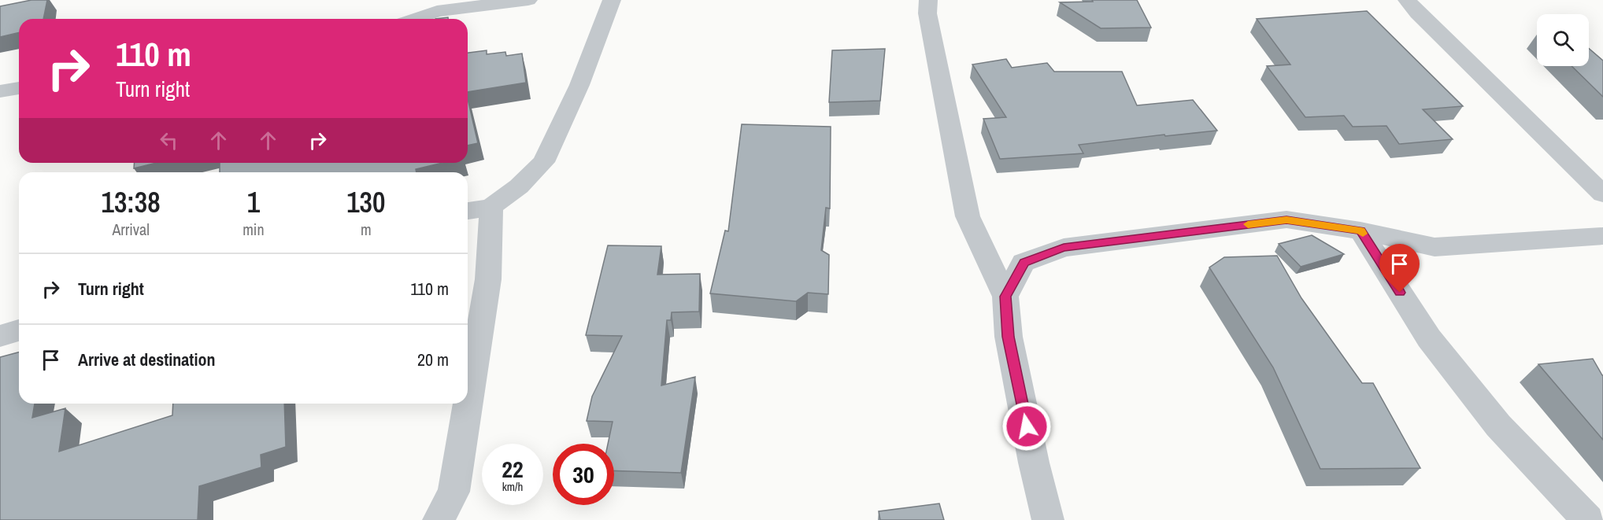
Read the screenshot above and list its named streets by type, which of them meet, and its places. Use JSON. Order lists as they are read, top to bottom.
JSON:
{
  "page": {
    "turn": ["110 m", "Turn right"],
    "eta": [
      "13:38",
      "Arrival",
      "1",
      "min",
      "130",
      "m"
    ],
    "list": [
      {
        "name": "Turn right",
        "value": "110 m"
      },
      {
        "name": "Arrive at destination",
        "value": "20 m"
      }
    ],
    "speed": "22 km/h",
    "limit": "30"
  }
}
